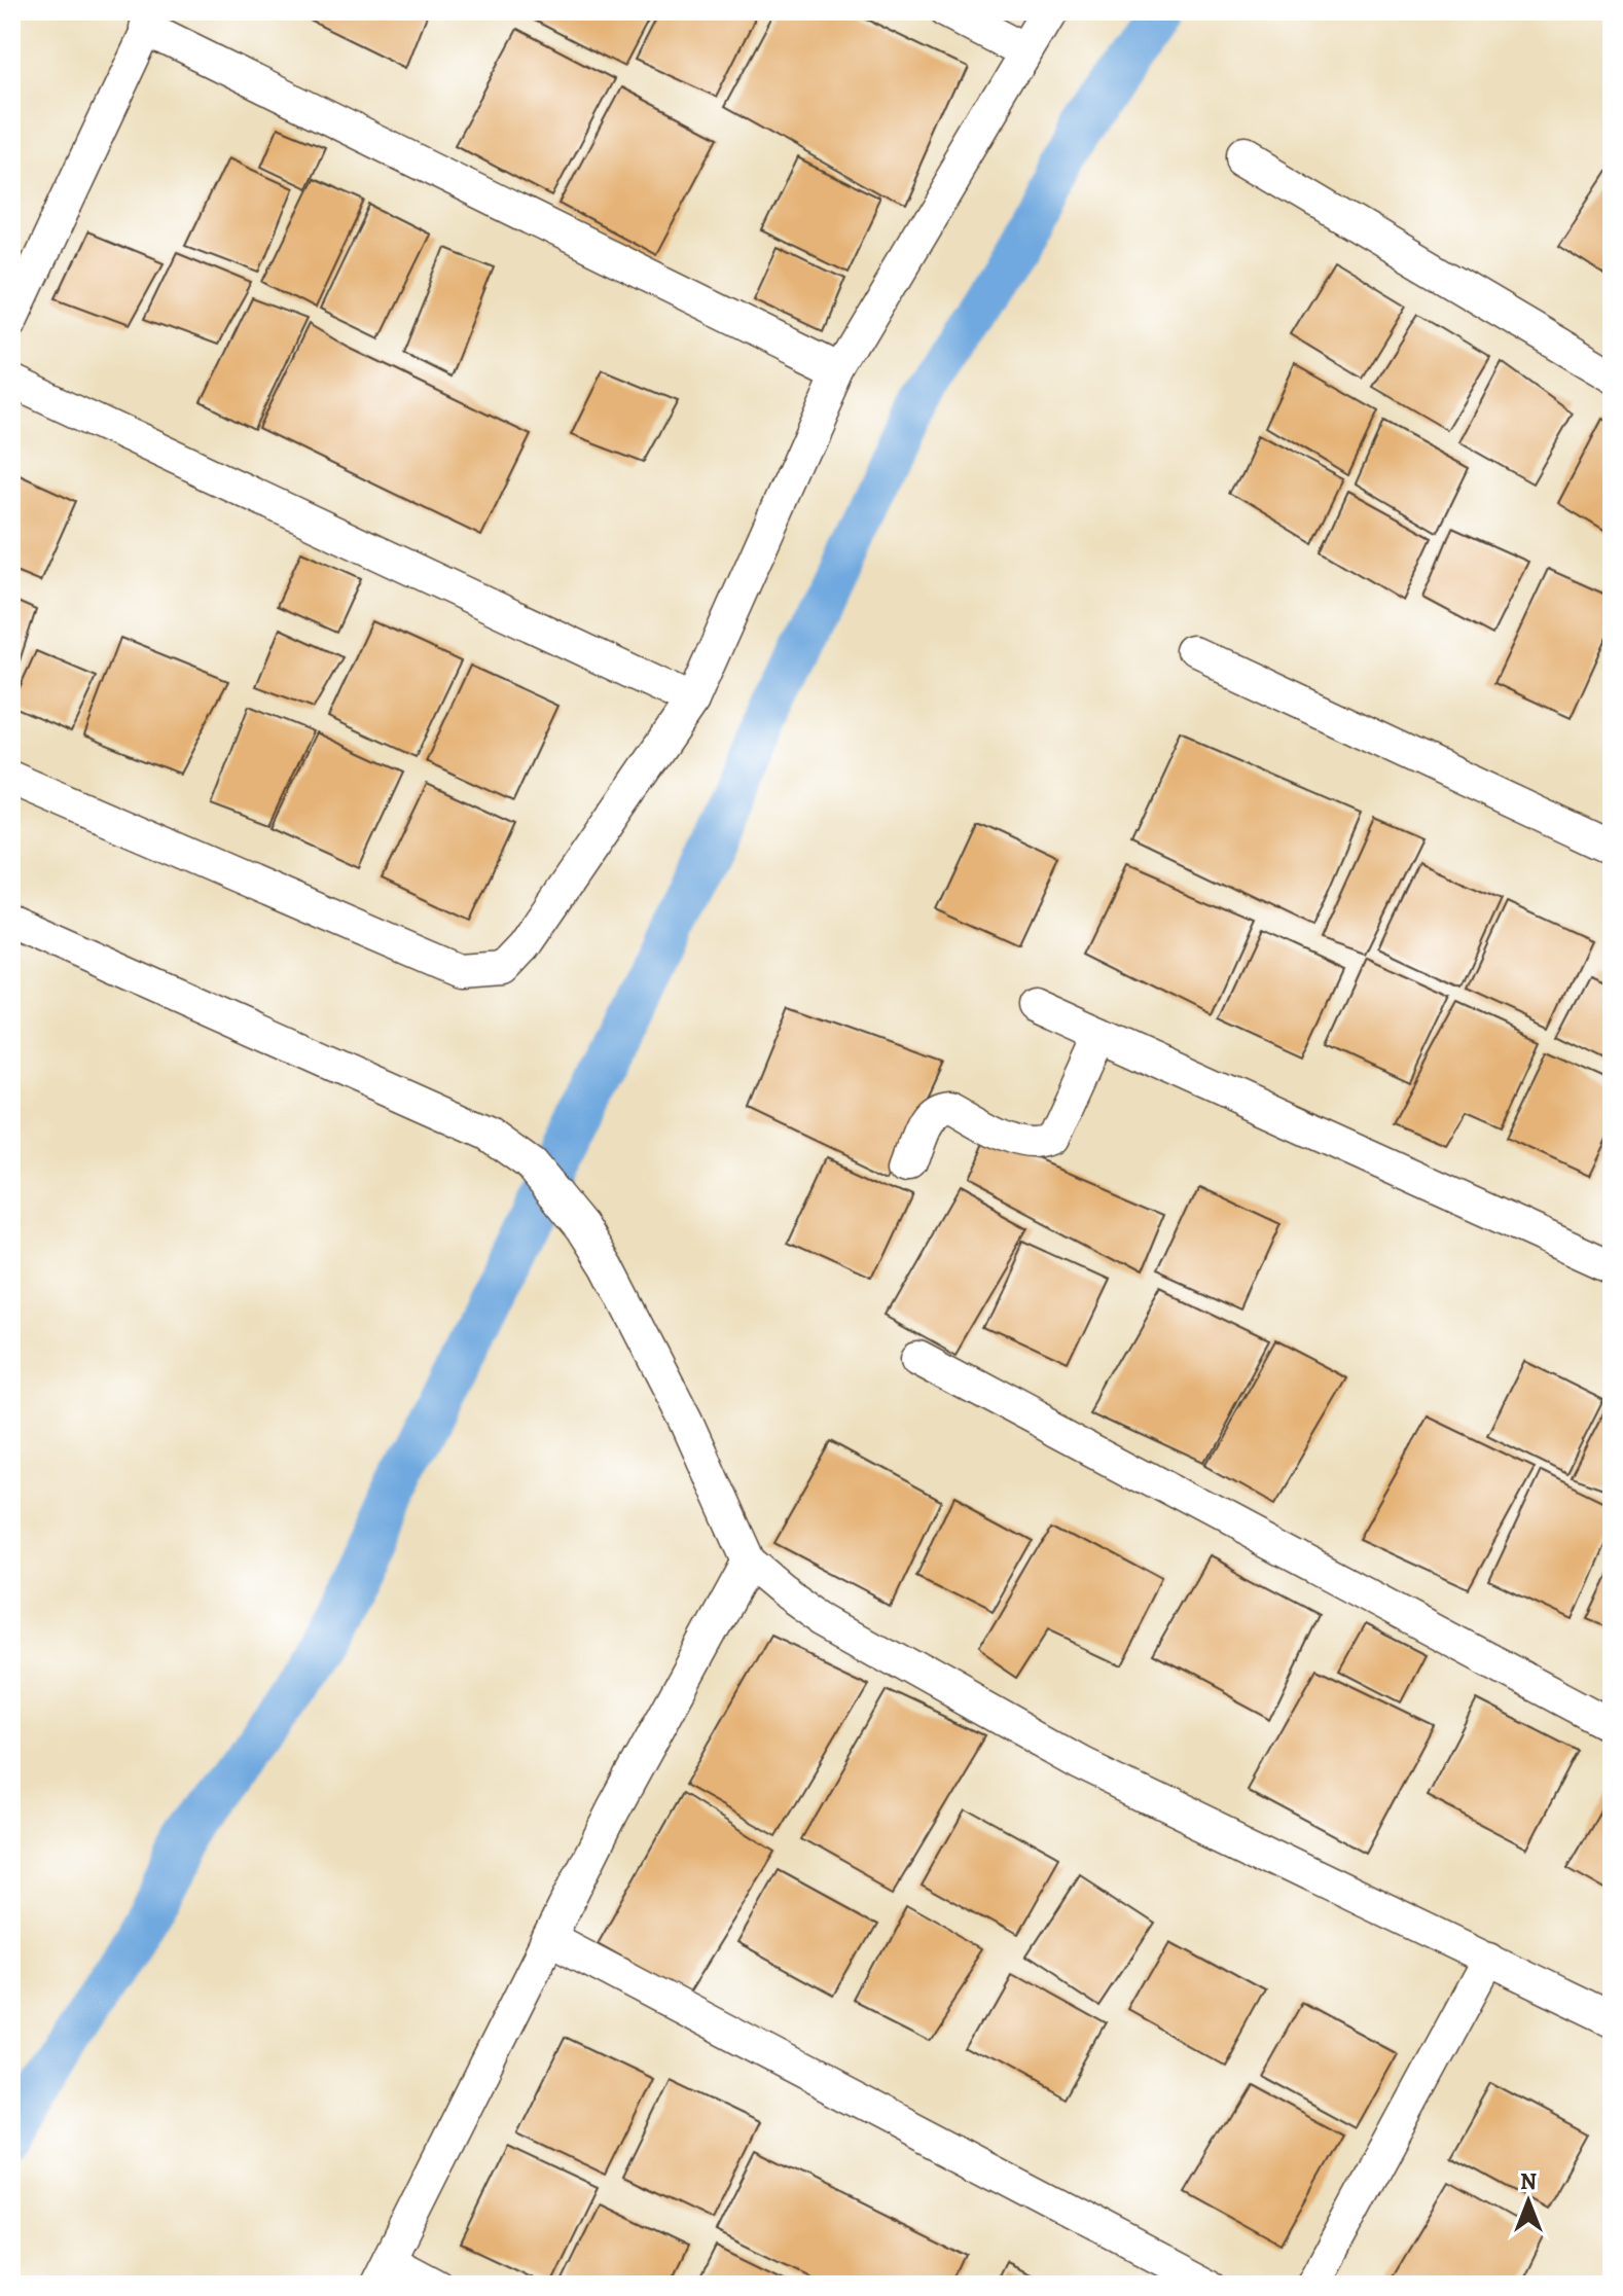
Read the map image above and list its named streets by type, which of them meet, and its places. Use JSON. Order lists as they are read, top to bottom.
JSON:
{
  "north": "top"
}
